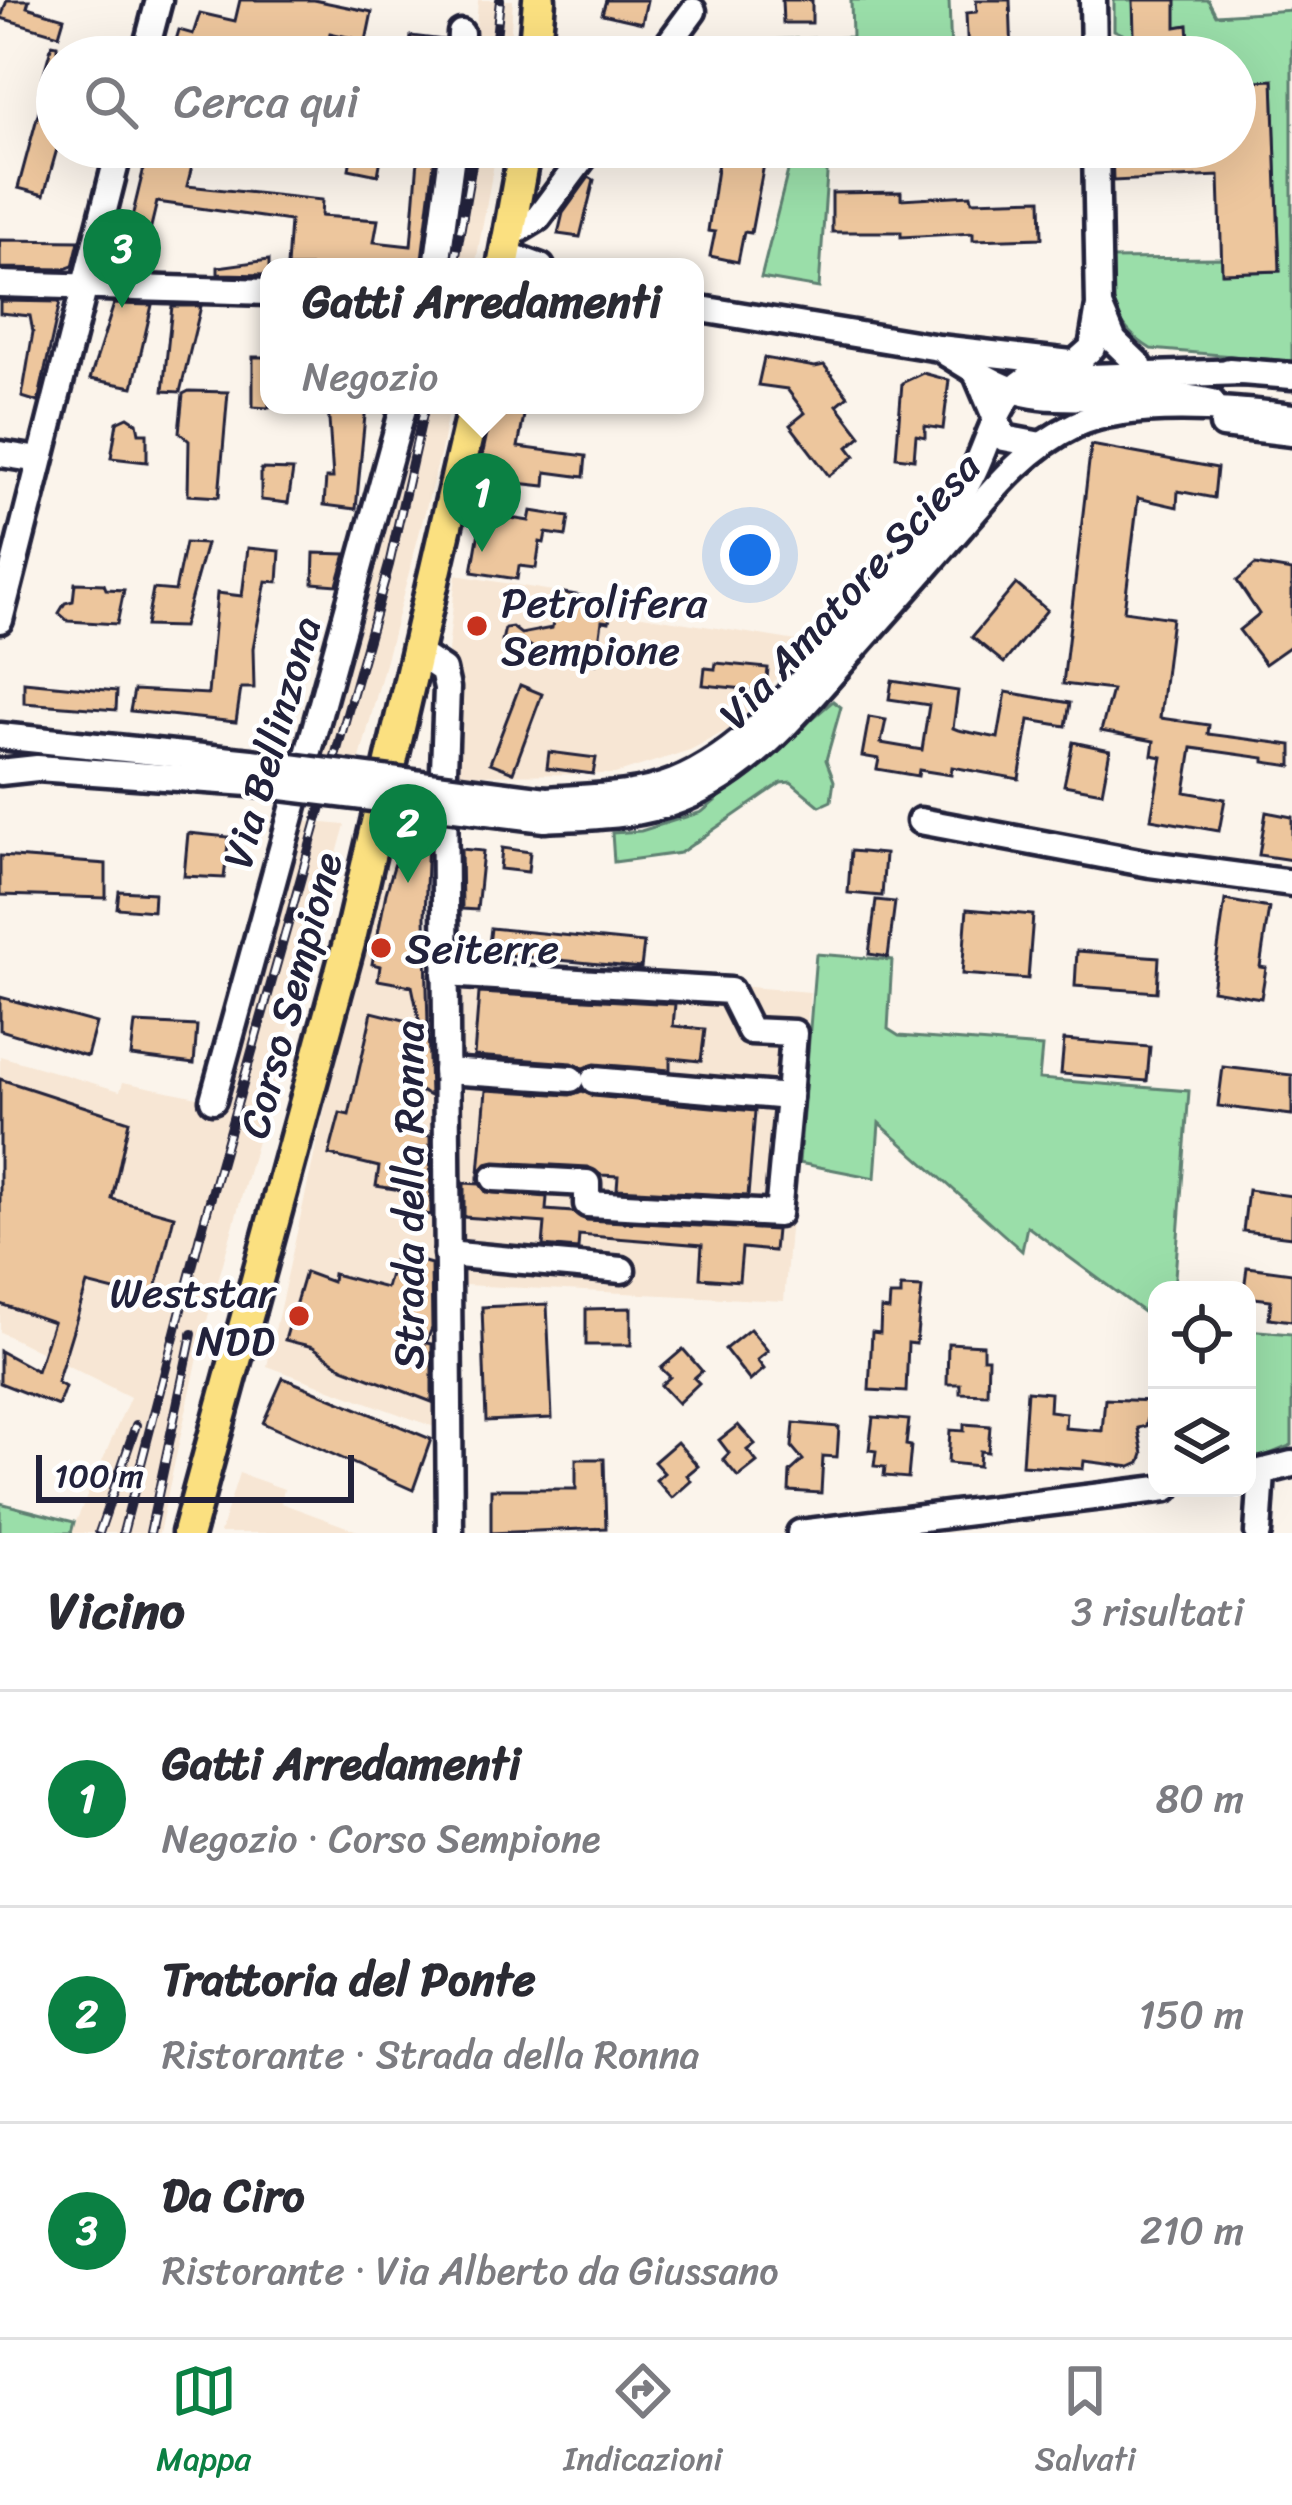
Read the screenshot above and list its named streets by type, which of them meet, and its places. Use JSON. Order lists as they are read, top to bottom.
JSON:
{
  "streets": {
    "main road": ["Corso Sempione"],
    "street": ["Via Amatore Sciesa", "Via Bellinzona", "Strada della Ronna"]
  },
  "crossings": [
    ["Corso Sempione", "Strada della Ronna"]
  ],
  "places": ["Petrolifera Sempione", "Seiterre", "Weststar NDD"],
  "scale_bar": "100 m",
  "page": {
    "search": "Cerca qui",
    "pins": ["3", "1", "2"],
    "popup": ["Gatti Arredamenti", "Negozio"],
    "scale": "100 m",
    "heading": ["Vicino", "3 risultati"],
    "list": [
      {
        "mark": "1",
        "name": "Gatti Arredamenti",
        "note": "Negozio · Corso Sempione",
        "value": "80 m"
      },
      {
        "mark": "2",
        "name": "Trattoria del Ponte",
        "note": "Ristorante · Strada della Ronna",
        "value": "150 m"
      },
      {
        "mark": "3",
        "name": "Da Ciro",
        "note": "Ristorante · Via Alberto da Giussano",
        "value": "210 m"
      }
    ],
    "nav": ["Mappa", "Indicazioni", "Salvati"]
  }
}
